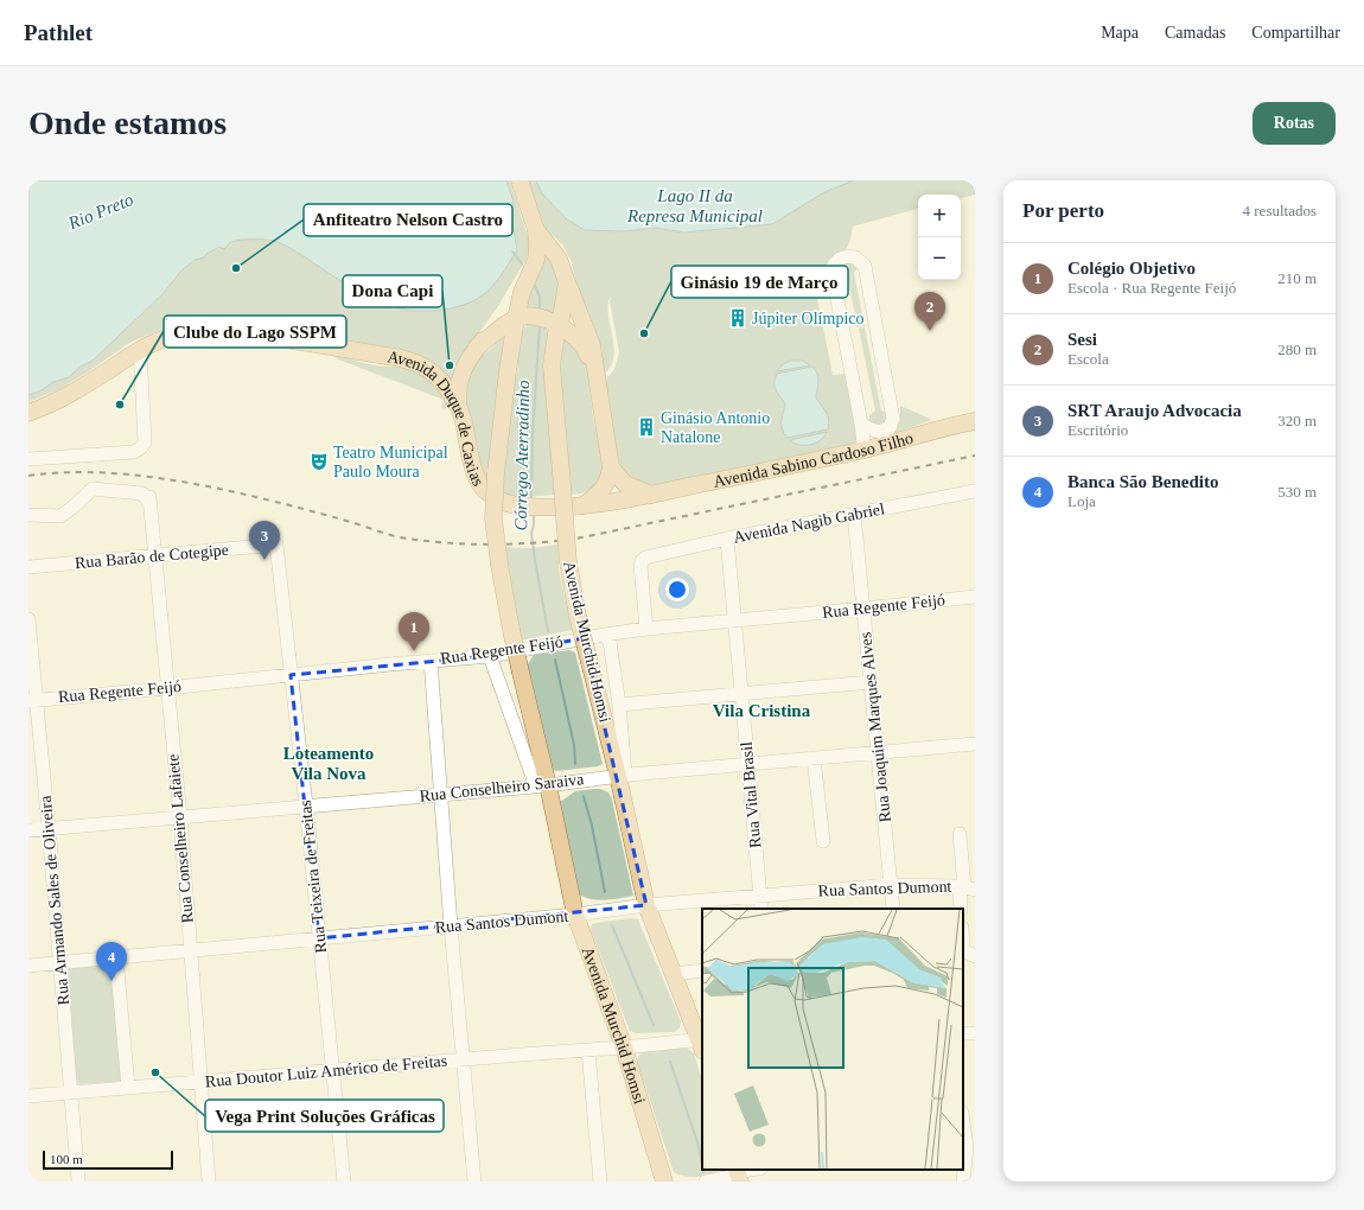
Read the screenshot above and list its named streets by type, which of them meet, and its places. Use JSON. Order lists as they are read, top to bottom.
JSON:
{
  "streets": {
    "main road": ["Avenida Duque de Caxias", "Avenida Sabino Cardoso Filho", "Avenida Murchid Homsi"],
    "street": [
      "Avenida Nagib Gabriel",
      "Rua Barão de Cotegipe",
      "Rua Regente Feijó",
      "Rua Joaquim Marques Alves",
      "Rua Conselheiro Saraiva",
      "Rua Vital Brasil",
      "Rua Conselheiro Lafaiete",
      "Rua Teixeira de Freitas",
      "Rua Santos Dumont",
      "Rua Armando Sales de Oliveira",
      "Rua Doutor Luiz Américo de Freitas"
    ]
  },
  "crossings": [
    ["Avenida Duque de Caxias", "Avenida Sabino Cardoso Filho"],
    ["Avenida Nagib Gabriel", "Rua Regente Feijó"],
    ["Avenida Nagib Gabriel", "Rua Joaquim Marques Alves"],
    ["Avenida Nagib Gabriel", "Rua Vital Brasil"],
    ["Rua Barão de Cotegipe", "Rua Conselheiro Lafaiete"],
    ["Rua Barão de Cotegipe", "Rua Teixeira de Freitas"],
    ["Rua Regente Feijó", "Rua Joaquim Marques Alves"],
    ["Rua Regente Feijó", "Rua Vital Brasil"],
    ["Rua Regente Feijó", "Rua Conselheiro Lafaiete"],
    ["Rua Regente Feijó", "Rua Teixeira de Freitas"],
    ["Rua Regente Feijó", "Rua Armando Sales de Oliveira"],
    ["Avenida Murchid Homsi", "Rua Conselheiro Saraiva"],
    ["Avenida Murchid Homsi", "Rua Santos Dumont"],
    ["Avenida Murchid Homsi", "Rua Doutor Luiz Américo de Freitas"],
    ["Rua Joaquim Marques Alves", "Rua Conselheiro Saraiva"],
    ["Rua Joaquim Marques Alves", "Rua Santos Dumont"],
    ["Rua Conselheiro Saraiva", "Rua Vital Brasil"],
    ["Rua Conselheiro Saraiva", "Rua Conselheiro Lafaiete"],
    ["Rua Conselheiro Saraiva", "Rua Teixeira de Freitas"],
    ["Rua Conselheiro Saraiva", "Rua Armando Sales de Oliveira"],
    ["Rua Vital Brasil", "Rua Santos Dumont"],
    ["Rua Conselheiro Lafaiete", "Rua Santos Dumont"],
    ["Rua Conselheiro Lafaiete", "Rua Doutor Luiz Américo de Freitas"],
    ["Rua Teixeira de Freitas", "Rua Santos Dumont"],
    ["Rua Teixeira de Freitas", "Rua Doutor Luiz Américo de Freitas"],
    ["Rua Santos Dumont", "Rua Armando Sales de Oliveira"],
    ["Rua Armando Sales de Oliveira", "Rua Doutor Luiz Américo de Freitas"]
  ],
  "districts": ["Vila Cristina", "Loteamento Vila Nova"],
  "water": ["Lago II da Represa Municipal", "Rio Preto", "Córrego Aterradinho"],
  "places": {
    "other": [
      "Anfiteatro Nelson Castro",
      "Ginásio 19 de Março",
      "Dona Capi",
      "Clube do Lago SSPM",
      "Vega Print Soluções Gráficas"
    ],
    "building": ["Júpiter Olímpico", "Ginásio Antonio Natalone"],
    "theatre": ["Teatro Municipal Paulo Moura"]
  },
  "scale_bar": "100 m",
  "page": {
    "header": "Pathlet",
    "nav": ["Mapa", "Camadas", "Compartilhar"],
    "buttons": "Rotas",
    "title": "Onde estamos",
    "heading": ["Por perto", "4 resultados"],
    "map_buttons": ["+", "−"],
    "list": [
      {
        "mark": "1",
        "name": "Colégio Objetivo",
        "note": "Escola · Rua Regente Feijó",
        "value": "210 m"
      },
      {
        "mark": "2",
        "name": "Sesi",
        "note": "Escola",
        "value": "280 m"
      },
      {
        "mark": "3",
        "name": "SRT Araujo Advocacia",
        "note": "Escritório",
        "value": "320 m"
      },
      {
        "mark": "4",
        "name": "Banca São Benedito",
        "note": "Loja",
        "value": "530 m"
      }
    ],
    "pins": [
      "2",
      "3",
      "1",
      "4"
    ],
    "scale": "100 m"
  }
}
